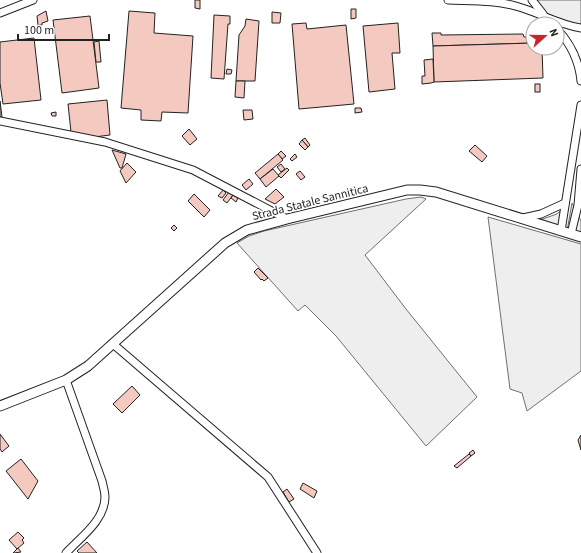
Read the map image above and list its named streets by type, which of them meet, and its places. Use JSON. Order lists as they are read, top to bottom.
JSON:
{
  "streets": {
    "main road": ["Strada Statale Sannitica"]
  },
  "scale_bar": "100 m",
  "north": "right"
}
